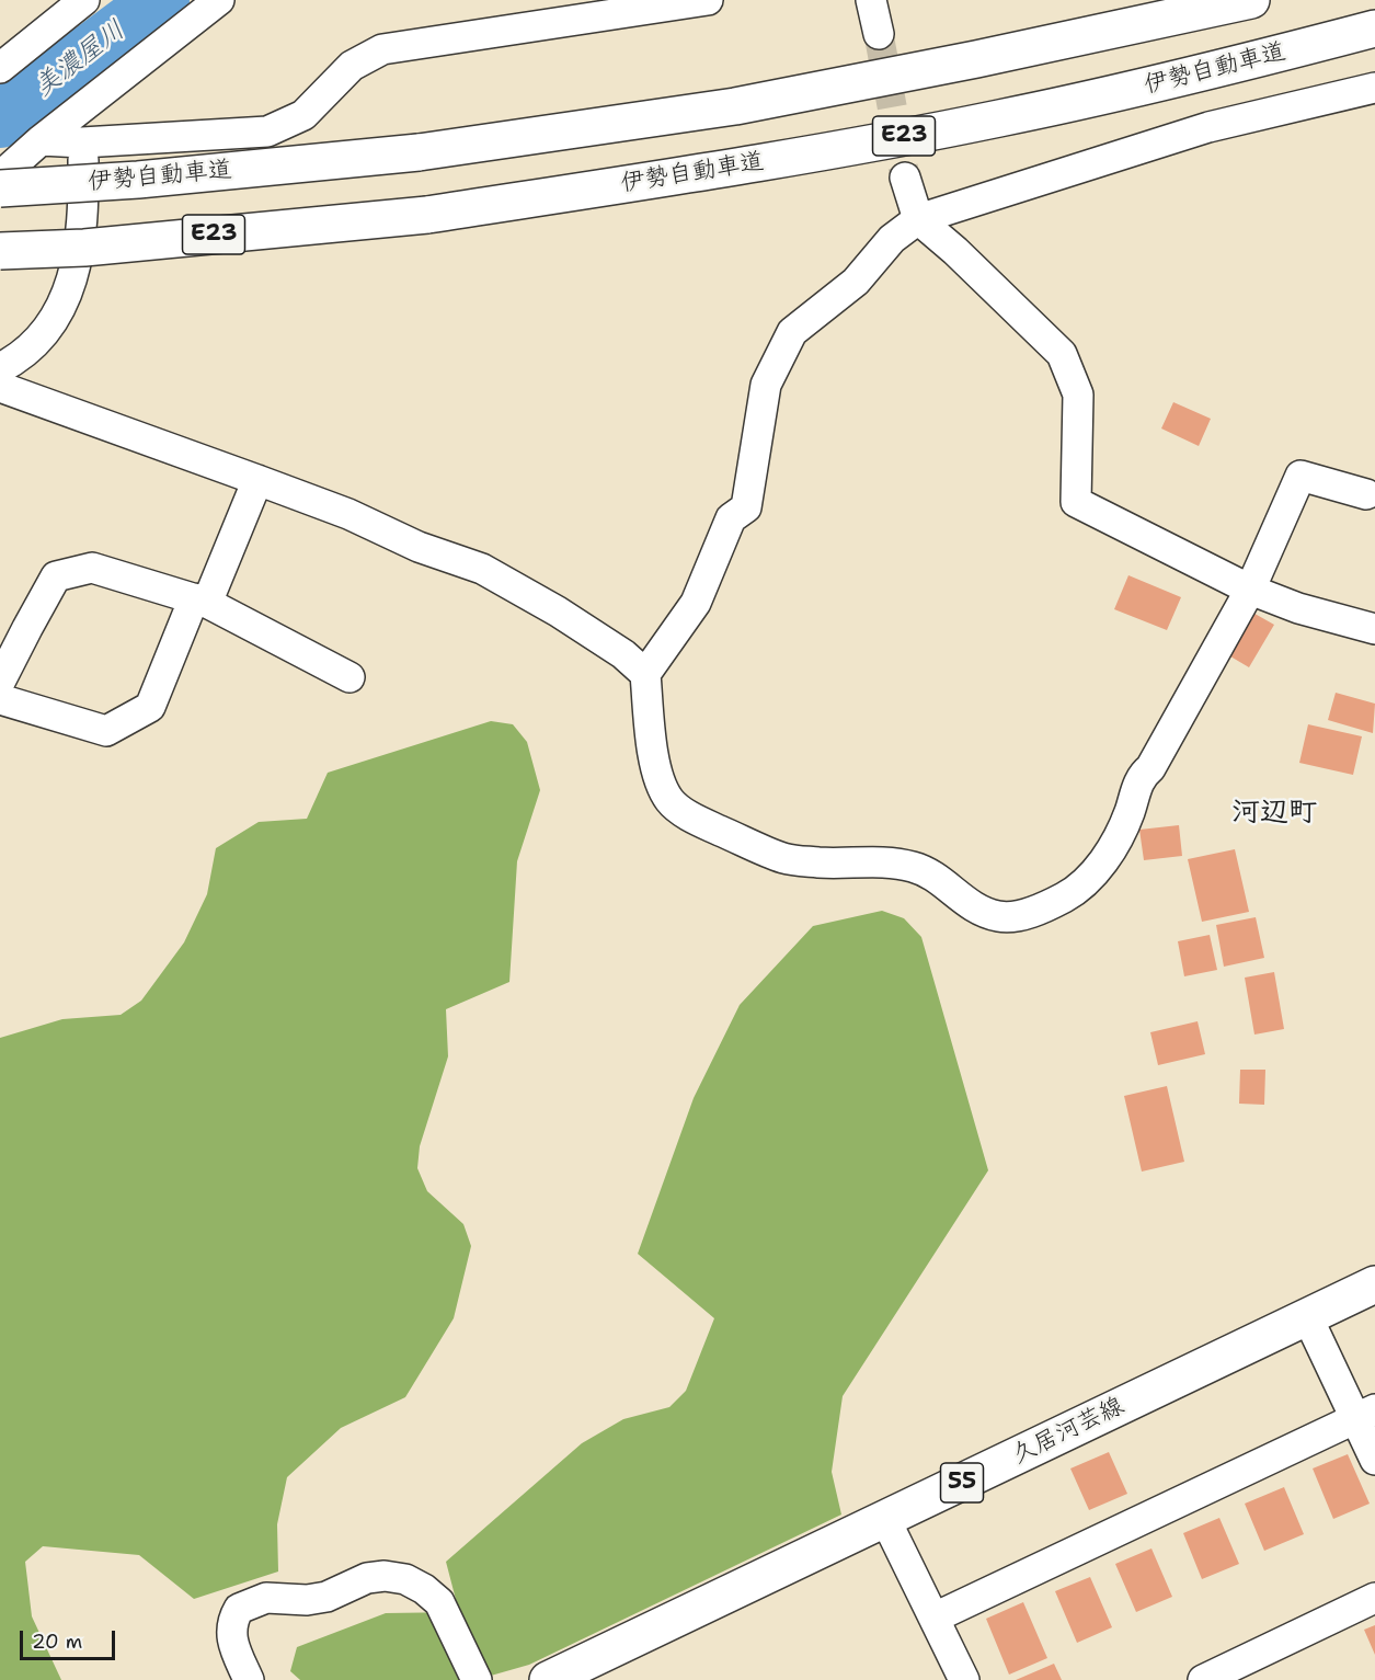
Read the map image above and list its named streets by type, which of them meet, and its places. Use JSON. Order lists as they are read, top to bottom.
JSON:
{
  "streets": {
    "main road": [
      "伊勢自動車道",
      "E23",
      "久居河芸線",
      "55"
    ]
  },
  "districts": ["河辺町"],
  "water": ["美濃屋川"],
  "scale_bar": "20 m"
}
